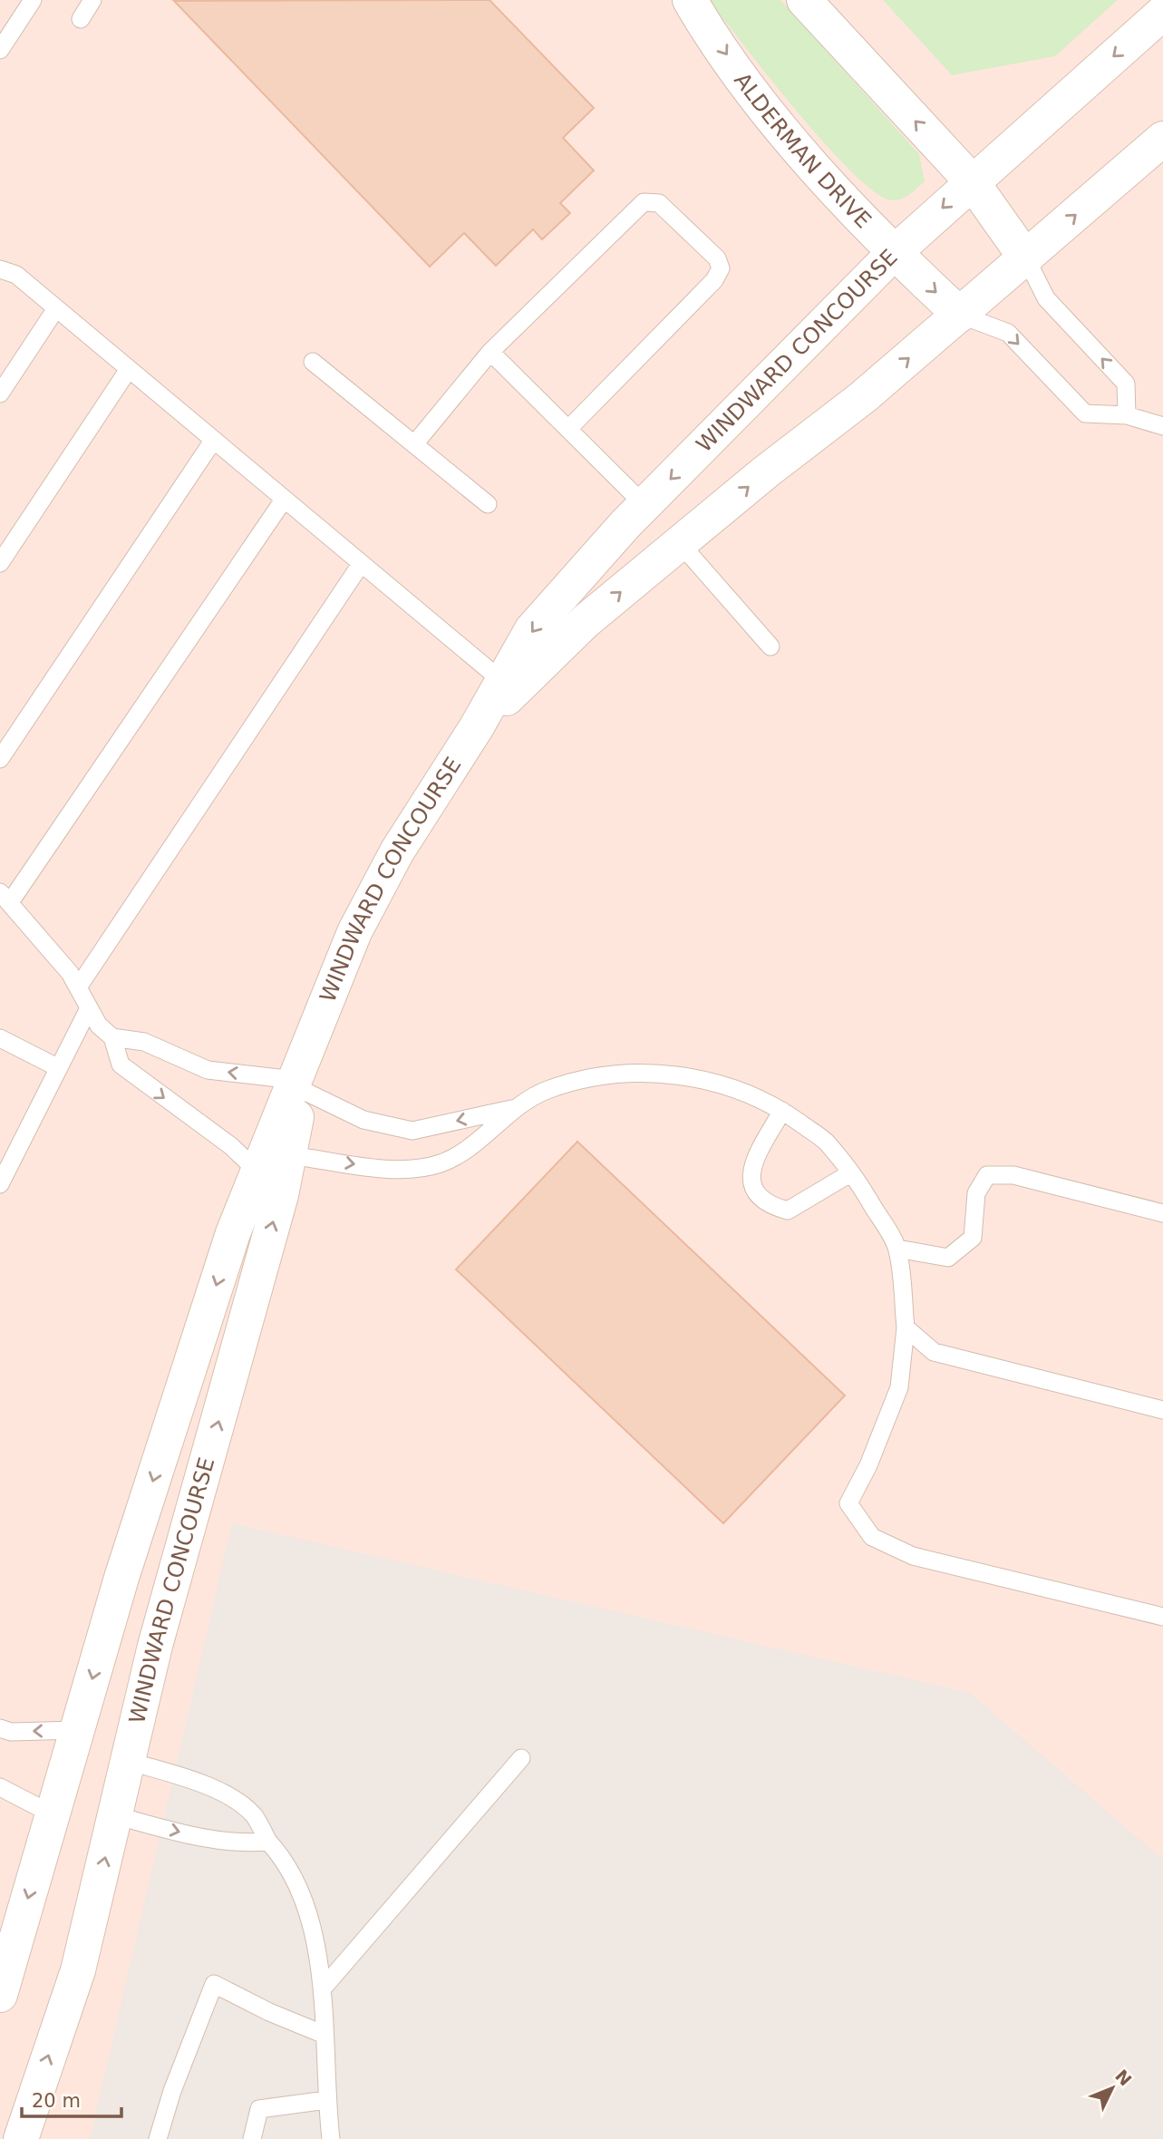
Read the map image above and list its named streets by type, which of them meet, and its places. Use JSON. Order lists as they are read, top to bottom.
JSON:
{
  "streets": {
    "street": ["ALDERMAN DRIVE", "WINDWARD CONCOURSE"]
  },
  "crossings": [
    ["ALDERMAN DRIVE", "WINDWARD CONCOURSE"]
  ],
  "scale_bar": "20 m",
  "north": "top right"
}
